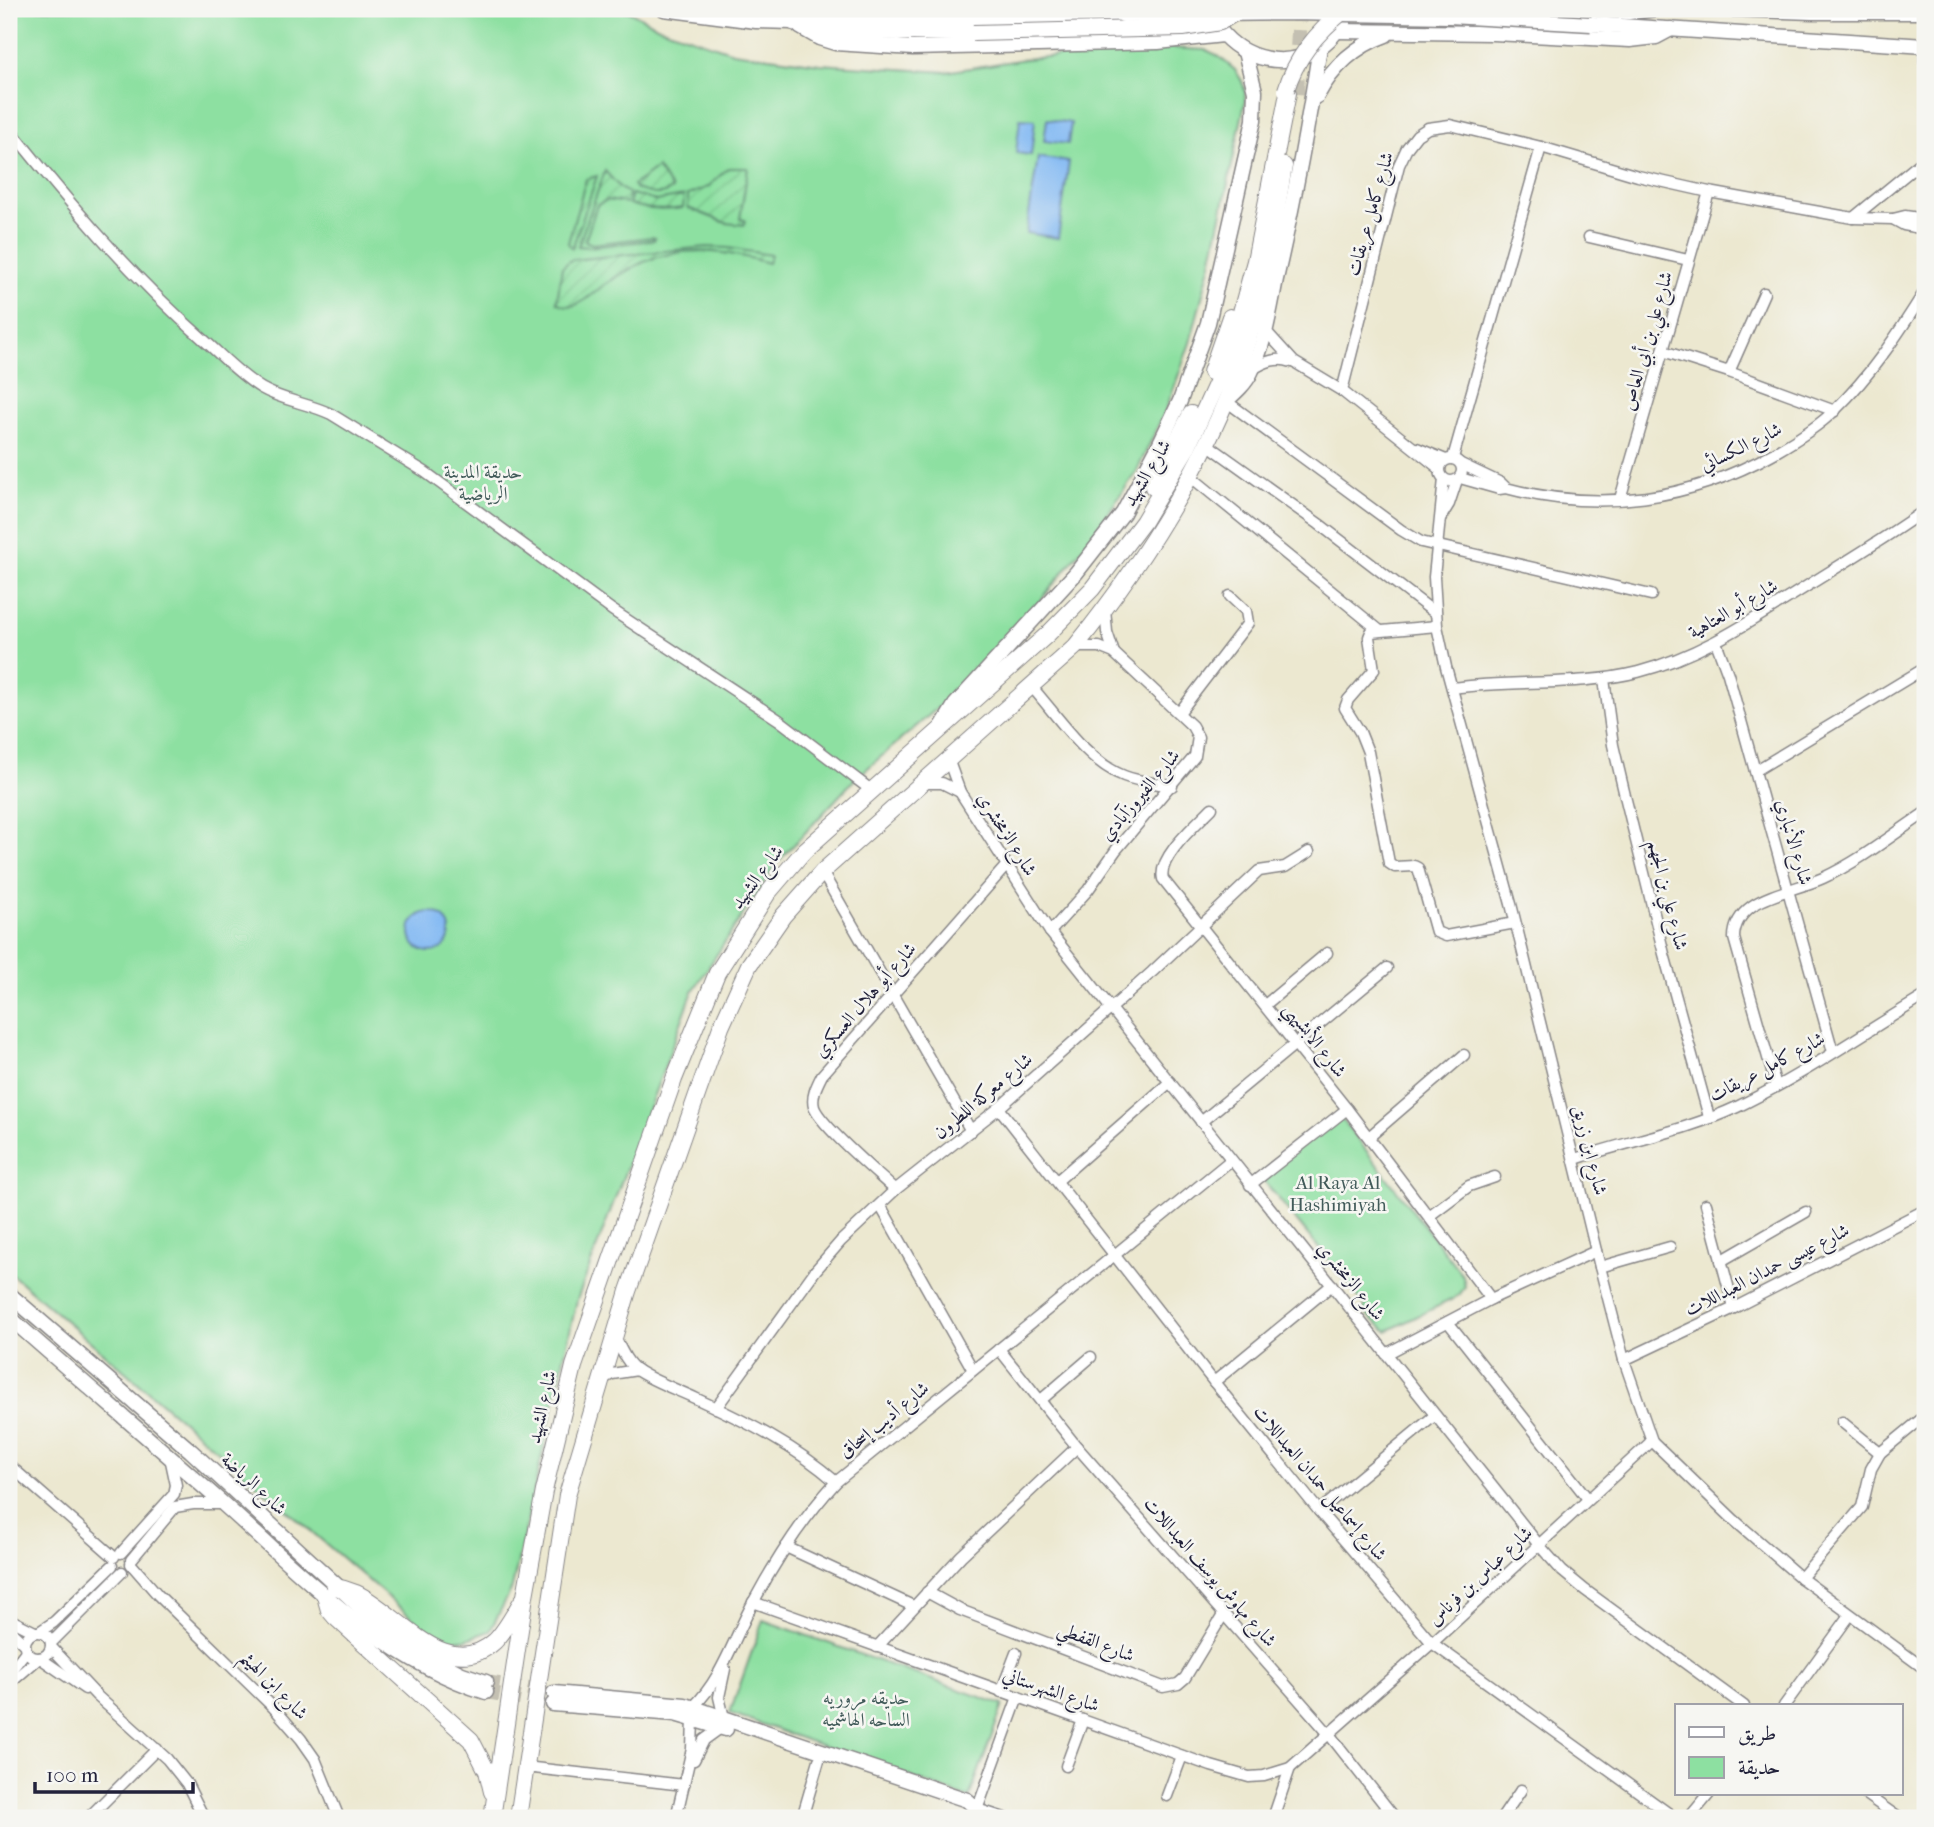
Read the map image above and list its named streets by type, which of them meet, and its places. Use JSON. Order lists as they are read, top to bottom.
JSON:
{
  "streets": {
    "highway": ["شارع الشهيد"],
    "main road": ["شارع الرياضة"],
    "street": [
      "شارع كامل عريقات",
      "شارع علي بن أبي العاص",
      "شارع الكسائي",
      "شارع أبو العتاهية",
      "شارع الفيروزآبادي",
      "شارع الزمخشري",
      "شارع الأنباري",
      "شارع علي بن الجهم",
      "شارع أبو هلال العسكري",
      "شارع الأبشيهي",
      "شارع معركة اللطرون",
      "شارع ابن زريق",
      "شارع عيسى حمدان العبداللات",
      "شارع أديب إسحاق",
      "شارع إسماعيل حمدان العبداللات",
      "شارع مهاوش يوسف العبداللات",
      "شارع عباس بن فرناس",
      "شارع القفطي",
      "شارع ابن الهيثم",
      "شارع الشهرستاني"
    ]
  },
  "crossings": [
    ["شارع كامل عريقات", "شارع علي بن أبي العاص"],
    ["شارع كامل عريقات", "شارع الكسائي"],
    ["شارع كامل عريقات", "شارع الأنباري"],
    ["شارع كامل عريقات", "شارع علي بن الجهم"],
    ["شارع كامل عريقات", "شارع ابن زريق"],
    ["شارع علي بن أبي العاص", "شارع الكسائي"],
    ["شارع الكسائي", "شارع ابن زريق"],
    ["شارع الشهيد", "شارع الزمخشري"],
    ["شارع أبو العتاهية", "شارع الأنباري"],
    ["شارع أبو العتاهية", "شارع علي بن الجهم"],
    ["شارع أبو العتاهية", "شارع ابن زريق"],
    ["شارع الفيروزآبادي", "شارع الزمخشري"],
    ["شارع الزمخشري", "شارع أبو هلال العسكري"],
    ["شارع الزمخشري", "شارع معركة اللطرون"],
    ["شارع الزمخشري", "شارع أديب إسحاق"],
    ["شارع الزمخشري", "شارع عباس بن فرناس"],
    ["شارع أبو هلال العسكري", "شارع معركة اللطرون"],
    ["شارع الأبشيهي", "شارع معركة اللطرون"],
    ["شارع معركة اللطرون", "شارع إسماعيل حمدان العبداللات"],
    ["شارع ابن زريق", "شارع عيسى حمدان العبداللات"],
    ["شارع ابن زريق", "شارع عباس بن فرناس"],
    ["شارع أديب إسحاق", "شارع إسماعيل حمدان العبداللات"],
    ["شارع أديب إسحاق", "شارع مهاوش يوسف العبداللات"],
    ["شارع أديب إسحاق", "شارع الشهرستاني"],
    ["شارع إسماعيل حمدان العبداللات", "شارع عباس بن فرناس"],
    ["شارع مهاوش يوسف العبداللات", "شارع عباس بن فرناس"],
    ["شارع مهاوش يوسف العبداللات", "شارع القفطي"],
    ["شارع مهاوش يوسف العبداللات", "شارع الشهرستاني"],
    ["شارع عباس بن فرناس", "شارع الشهرستاني"]
  ],
  "parks": ["حديقة المدينة الرياضية", "Al Raya Al Hashimiyah", "حديقه مروريه الساحه الهاشميه"],
  "legend": ["طريق", "حديقة"],
  "scale_bar": "100 m"
}
